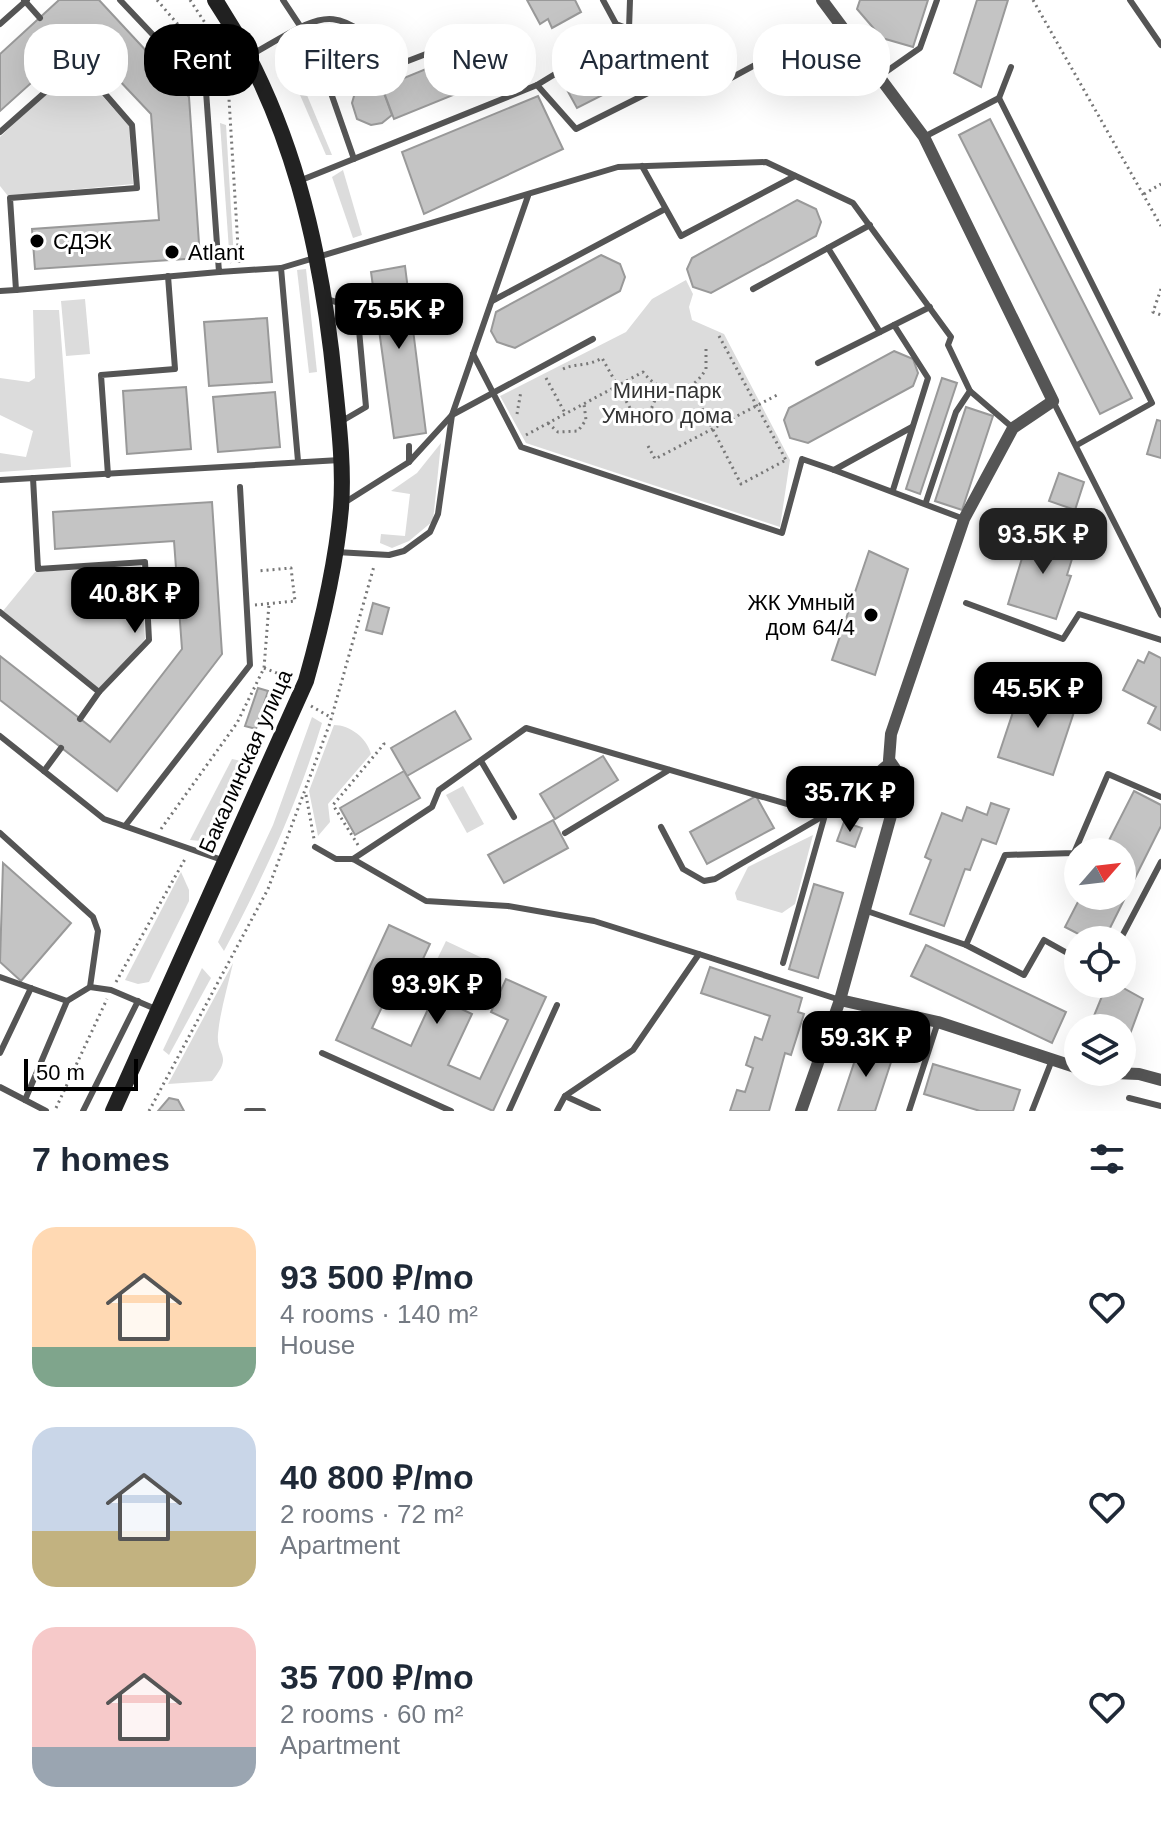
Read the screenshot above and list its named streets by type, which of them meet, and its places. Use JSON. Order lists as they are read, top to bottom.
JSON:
{
  "streets": {
    "main road": ["Бакалинская улица"]
  },
  "parks": ["Мини-парк Умного дома"],
  "places": ["СДЭК", "Atlant", "ЖК Умный дом 64/4"],
  "scale_bar": "50 m",
  "north": "top right",
  "page": {
    "chip": [
      "Buy",
      "Rent",
      "Filters",
      "New",
      "Apartment",
      "House"
    ],
    "price": [
      "75.5K ₽",
      "93.5K ₽",
      "40.8K ₽",
      "45.5K ₽",
      "35.7K ₽",
      "93.9K ₽",
      "59.3K ₽"
    ],
    "scale": "50 m",
    "heading": "7 homes",
    "list": [
      {
        "name": "93 500 ₽/mo",
        "note": "4 rooms · 140 m² · House"
      },
      {
        "name": "40 800 ₽/mo",
        "note": "2 rooms · 72 m² · Apartment"
      },
      {
        "name": "35 700 ₽/mo",
        "note": "2 rooms · 60 m² · Apartment"
      }
    ]
  }
}
